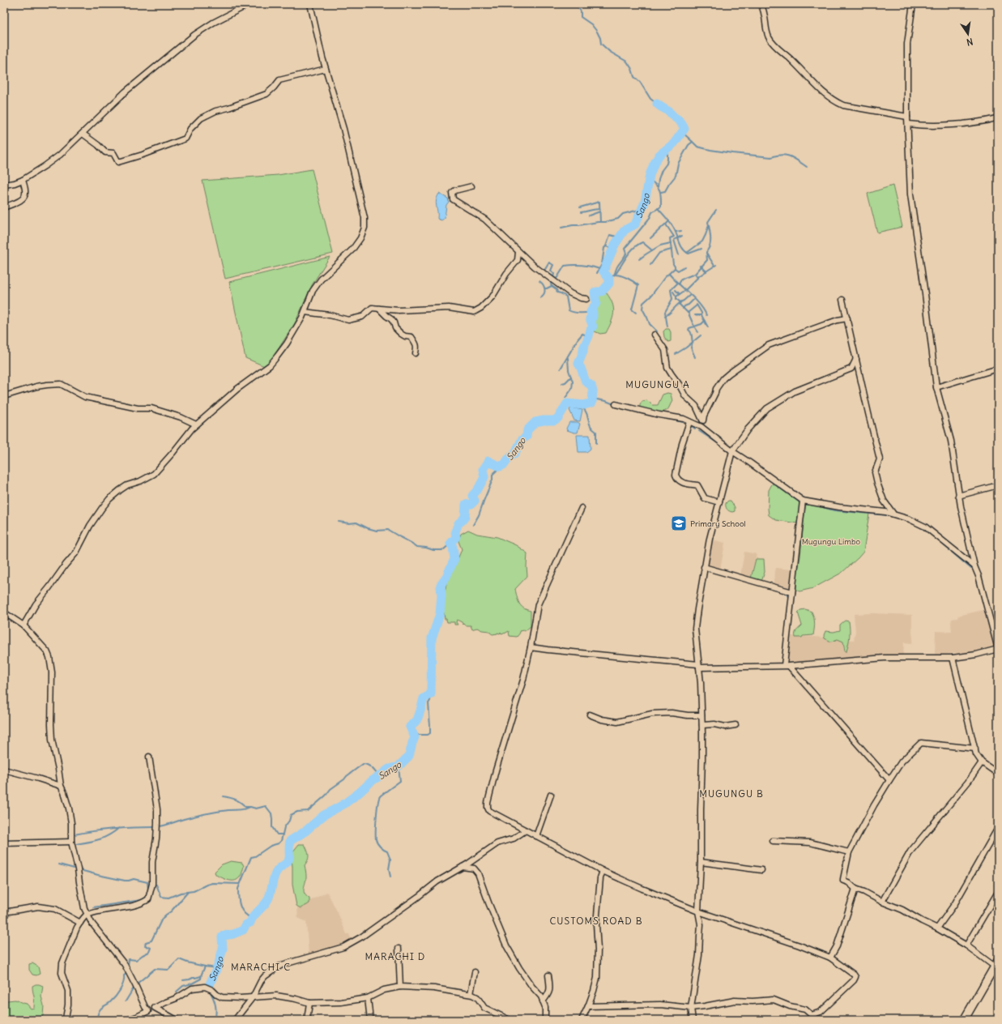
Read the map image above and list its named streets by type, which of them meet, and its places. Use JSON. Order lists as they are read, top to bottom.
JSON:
{
  "districts": [
    "MUGUNGU A",
    "MUGUNGU B",
    "CUSTOMS ROAD B",
    "MARACHI D",
    "MARACHI C"
  ],
  "water": ["Sango"],
  "parks": ["Mugungu Limbo"],
  "places": {
    "school or university": ["Primary School"]
  },
  "north": "bottom"
}
